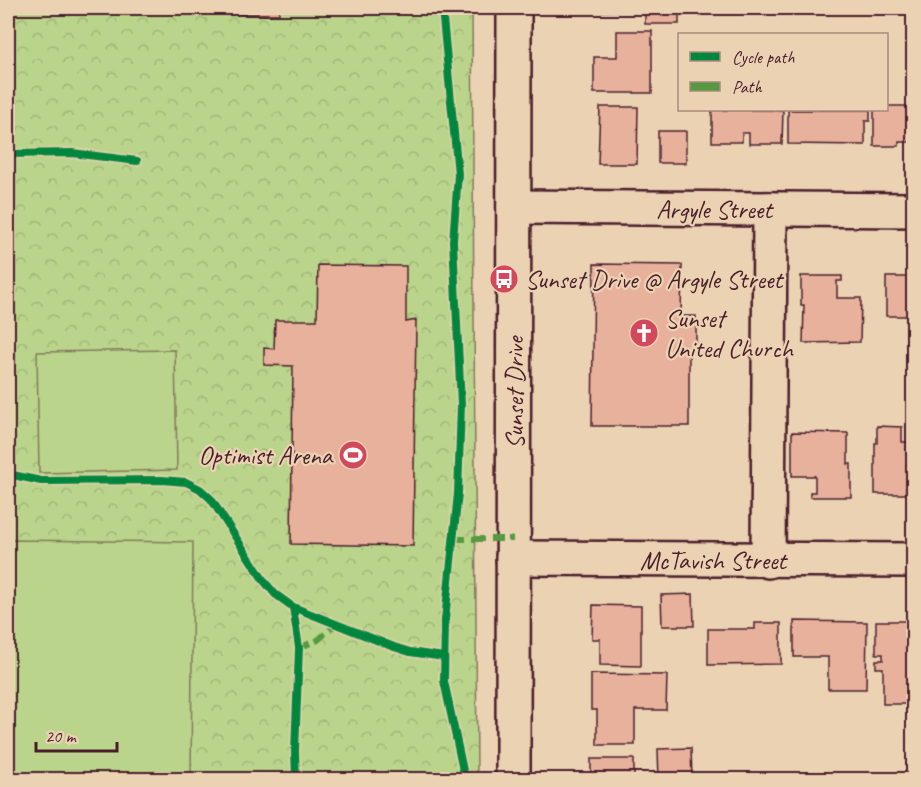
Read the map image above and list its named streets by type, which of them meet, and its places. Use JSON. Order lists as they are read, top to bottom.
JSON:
{
  "streets": {
    "street": ["Argyle Street", "Sunset Drive", "McTavish Street"]
  },
  "crossings": [
    ["Argyle Street", "Sunset Drive"],
    ["Sunset Drive", "McTavish Street"]
  ],
  "places": {
    "bus stop": ["Sunset Drive @ Argyle Street"],
    "church": ["Sunset United Church"],
    "sports": ["Optimist Arena"]
  },
  "legend": ["Cycle path", "Path"],
  "scale_bar": "20 m"
}
